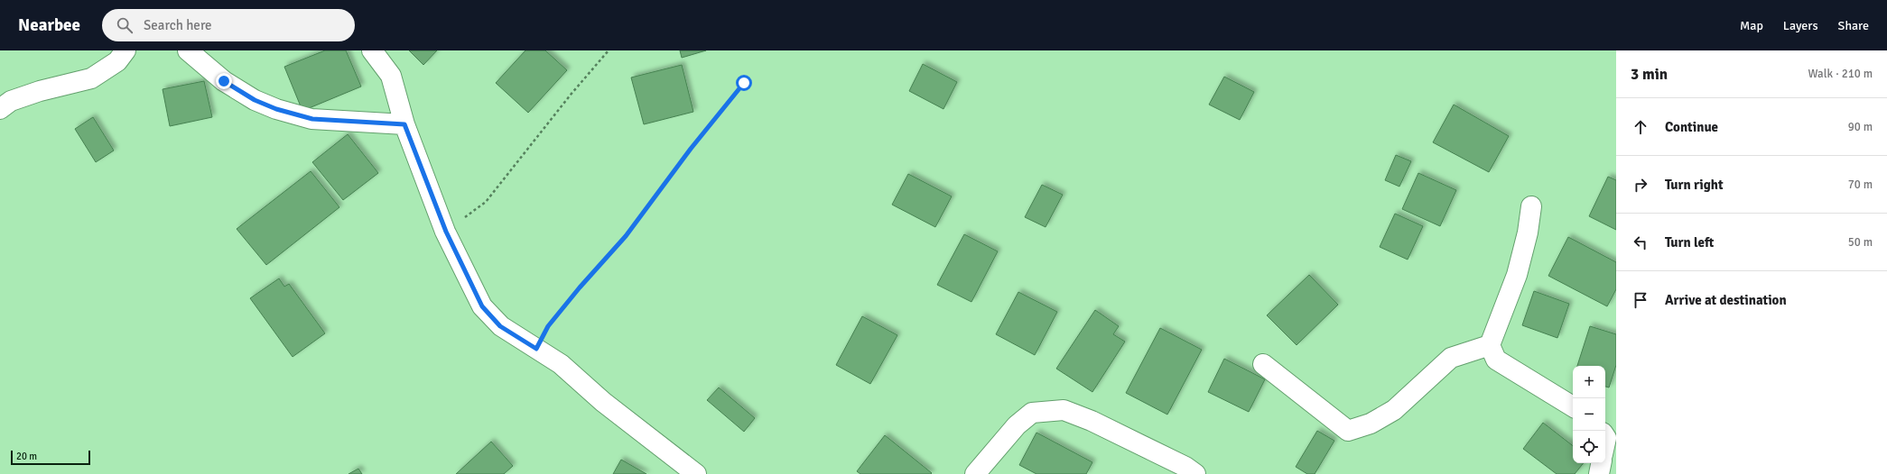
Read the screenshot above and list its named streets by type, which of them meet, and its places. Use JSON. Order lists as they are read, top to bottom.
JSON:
{
  "scale_bar": "20 m",
  "page": {
    "header": "Nearbee",
    "search": "Search here",
    "nav": ["Map", "Layers", "Share"],
    "heading": ["3 min", "Walk · 210 m"],
    "list": [
      ["Continue", "90 m"],
      ["Turn right", "70 m"],
      ["Turn left", "50 m"],
      "Arrive at destination"
    ],
    "map_buttons": ["+", "−"],
    "scale": "20 m"
  }
}
